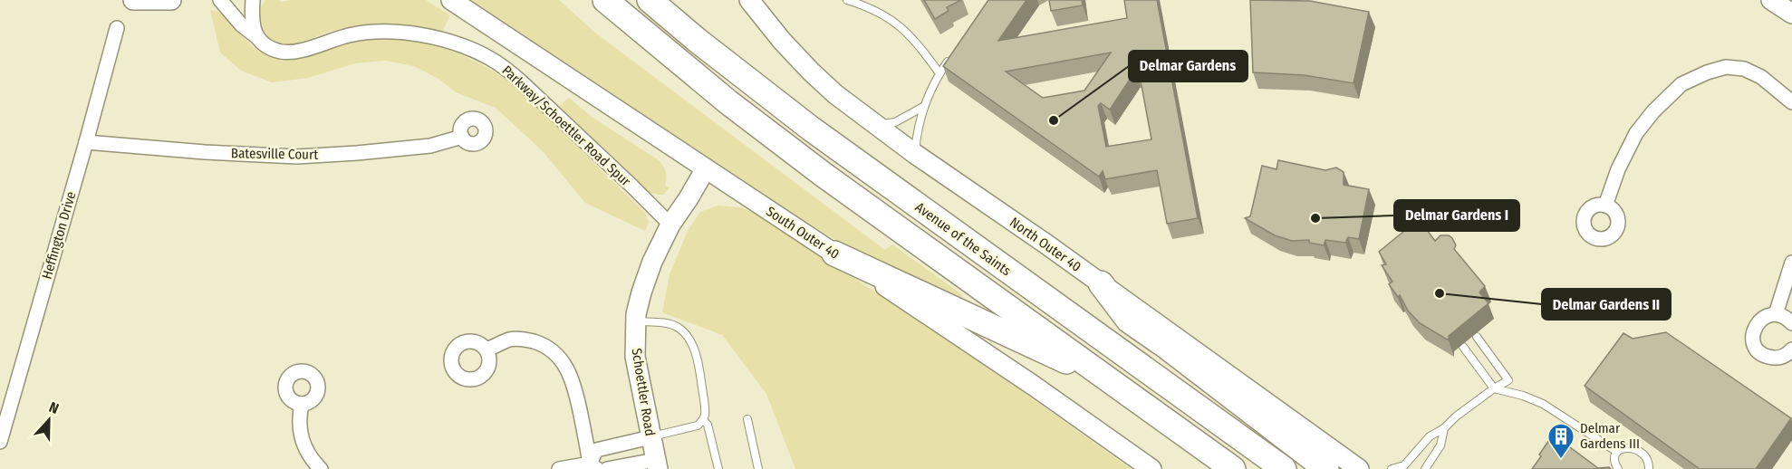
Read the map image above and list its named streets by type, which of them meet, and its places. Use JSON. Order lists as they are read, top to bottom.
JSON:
{
  "streets": {
    "highway": ["Avenue of the Saints"],
    "street": [
      "Parkway/Schoettler Road Spur",
      "Batesville Court",
      "South Outer 40",
      "Heffington Drive",
      "North Outer 40",
      "Schoettler Road"
    ]
  },
  "crossings": [
    ["Parkway/Schoettler Road Spur", "Schoettler Road"],
    ["Batesville Court", "Heffington Drive"],
    ["South Outer 40", "Schoettler Road"]
  ],
  "places": {
    "other": ["Delmar Gardens", "Delmar Gardens I", "Delmar Gardens II"],
    "building": ["Delmar Gardens III"]
  },
  "north": "top"
}
